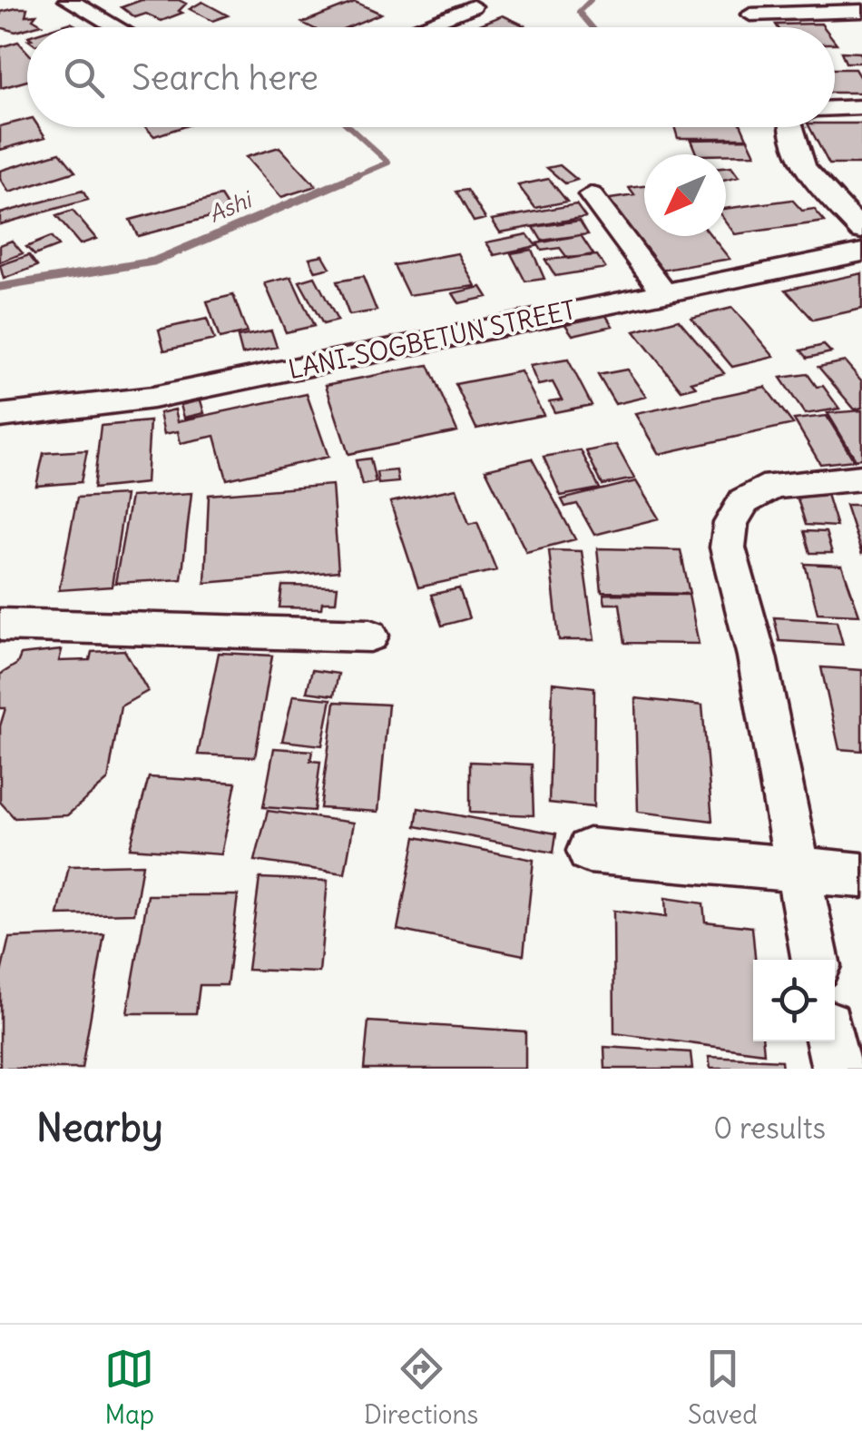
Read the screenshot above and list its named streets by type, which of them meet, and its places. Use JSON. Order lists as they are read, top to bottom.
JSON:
{
  "streets": {
    "street": ["LANI-SOGBETUN STREET"]
  },
  "water": ["Ashi"],
  "north": "bottom left",
  "page": {
    "search": "Search here",
    "heading": ["Nearby", "0 results"],
    "nav": ["Map", "Directions", "Saved"]
  }
}
